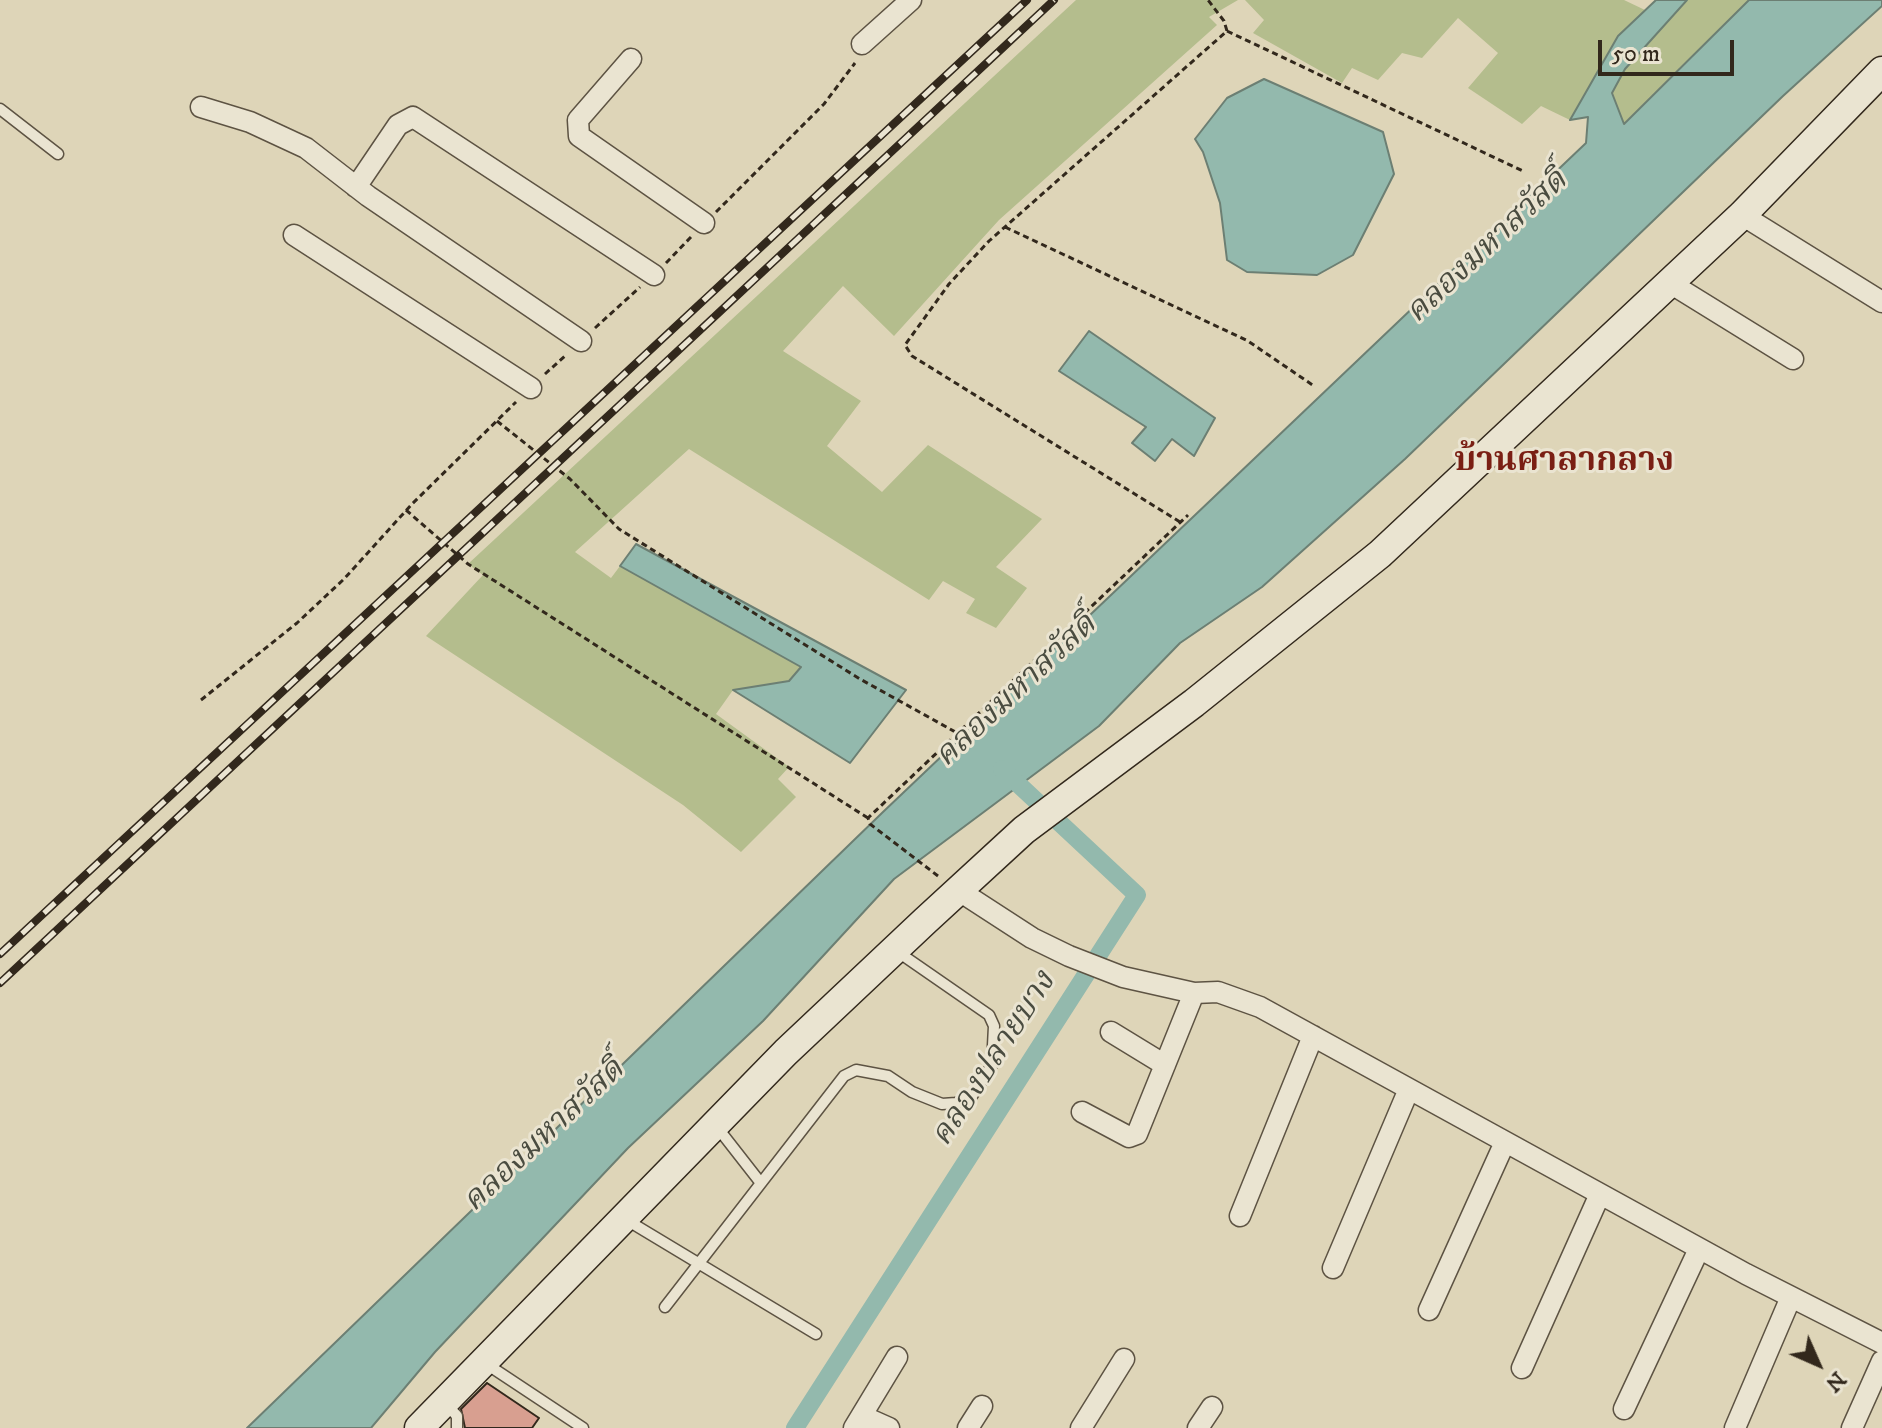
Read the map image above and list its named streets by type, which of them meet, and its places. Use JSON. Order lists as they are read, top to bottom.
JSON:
{
  "districts": ["บ้านศาลากลาง"],
  "water": ["คลองมหาสวัสดิ์", "คลองปลายบาง"],
  "scale_bar": "50 m",
  "north": "bottom right"
}
